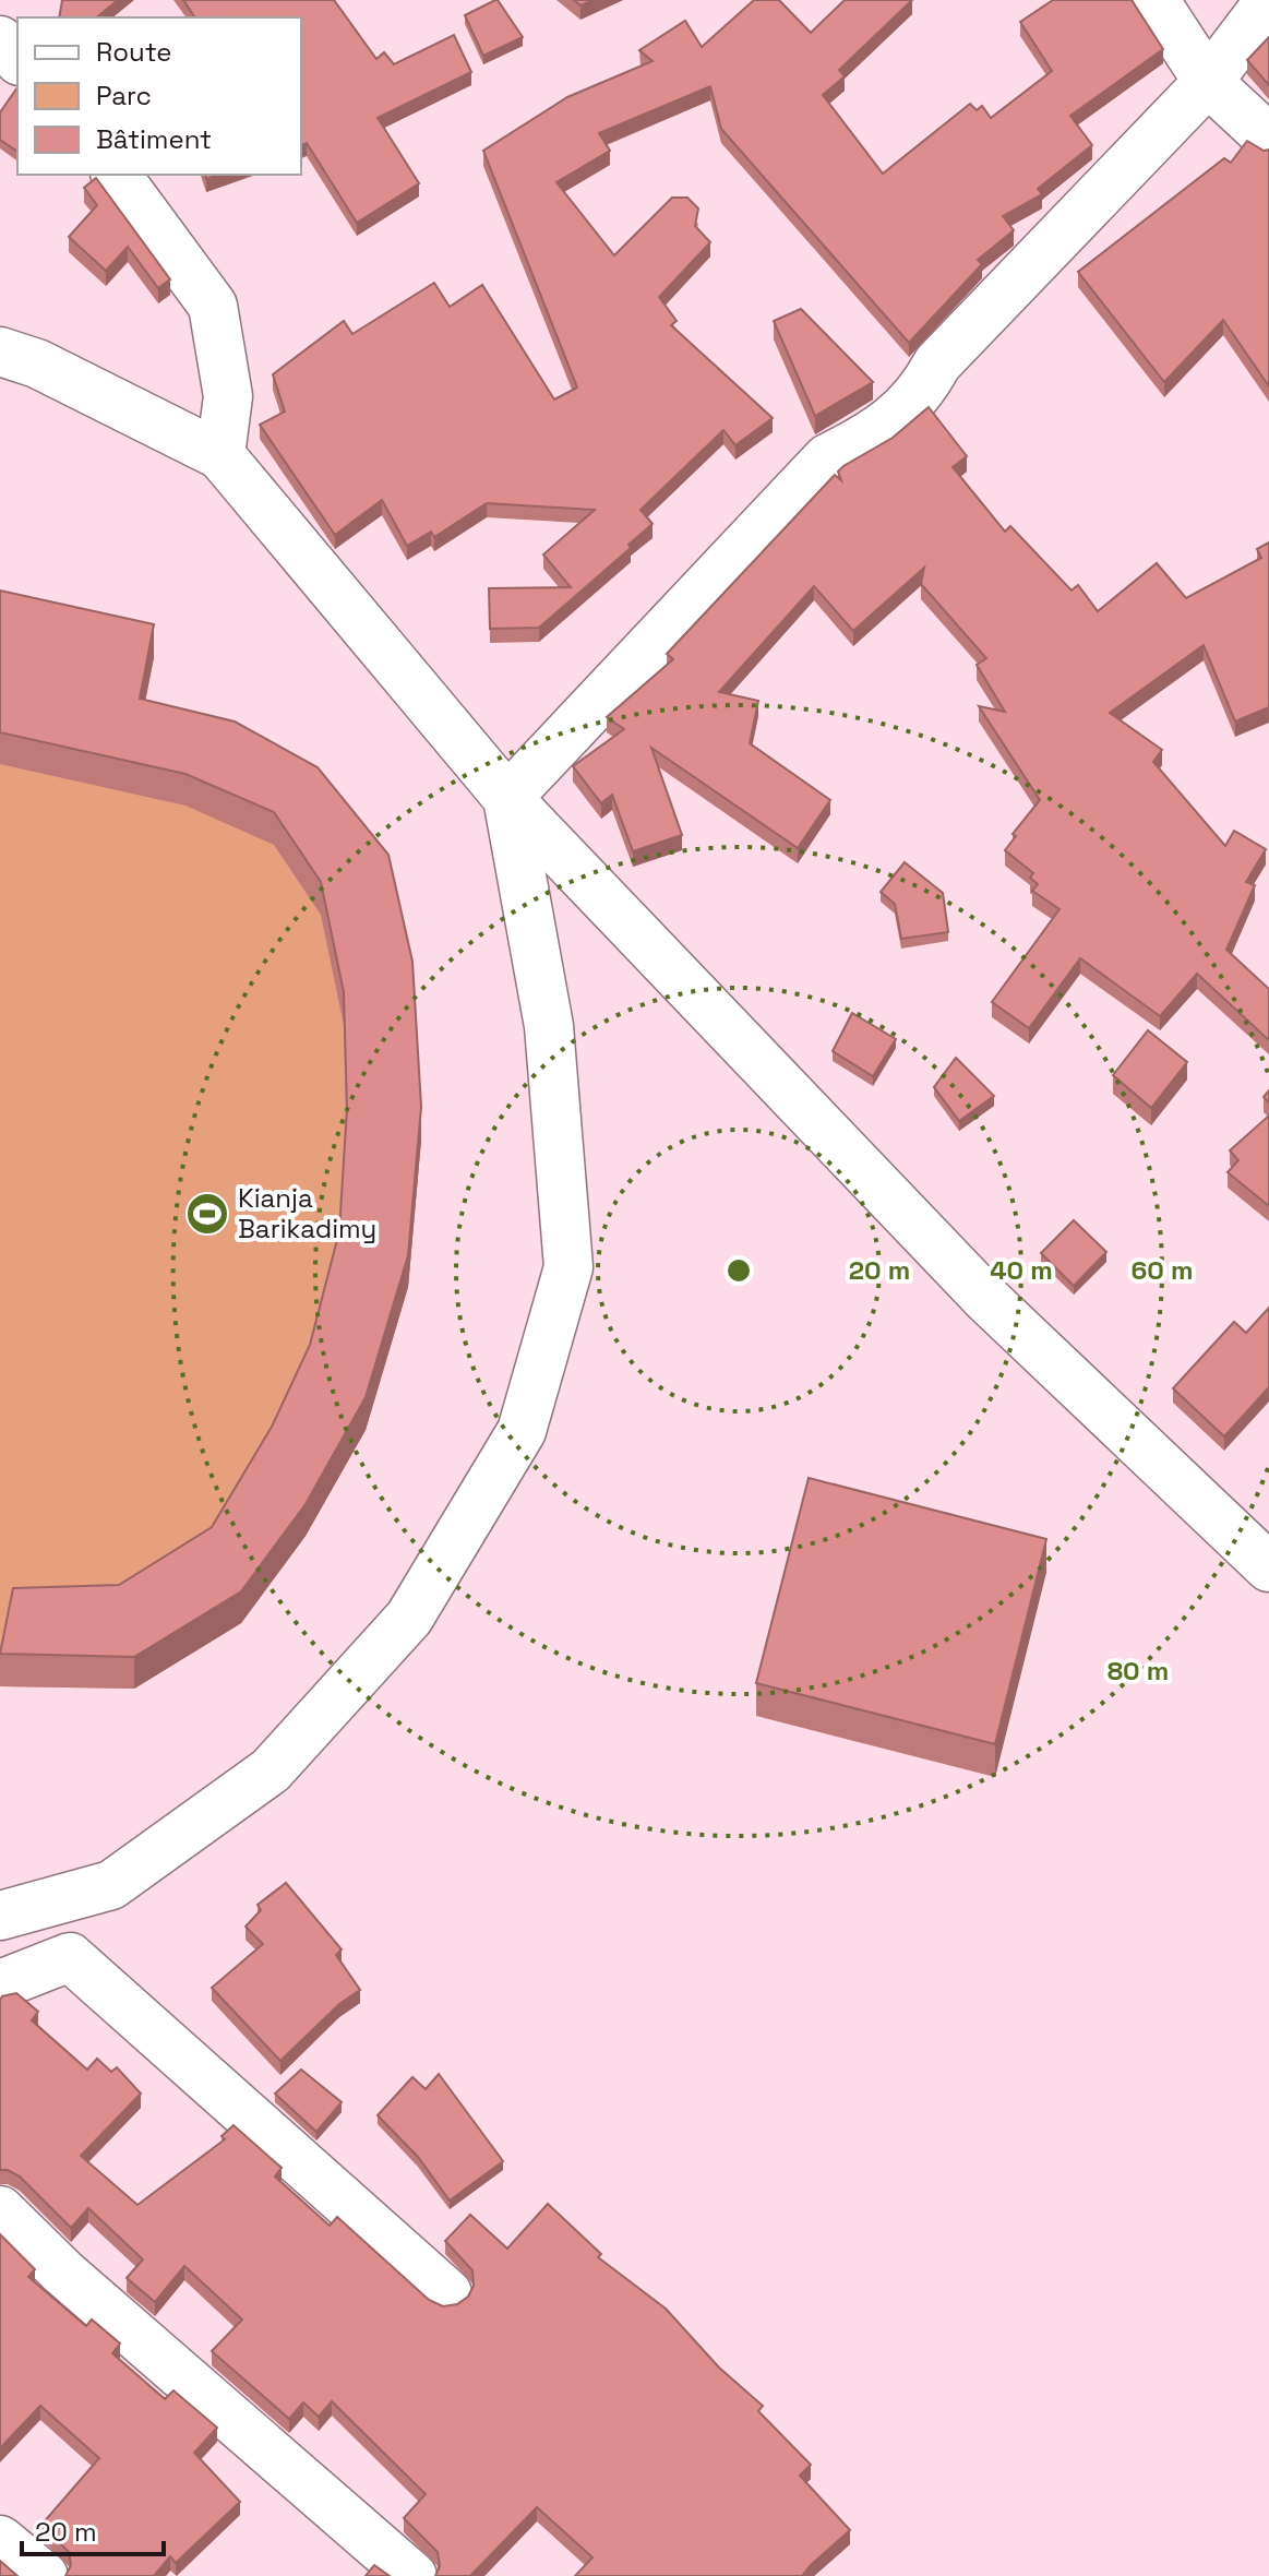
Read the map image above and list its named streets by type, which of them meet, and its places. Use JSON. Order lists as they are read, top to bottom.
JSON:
{
  "places": {
    "sports": ["Kianja Barikadimy"]
  },
  "legend": ["Route", "Parc", "Bâtiment"],
  "scale_bar": "20 m",
  "rings": [
    "20 m",
    "40 m",
    "60 m",
    "80 m"
  ]
}
